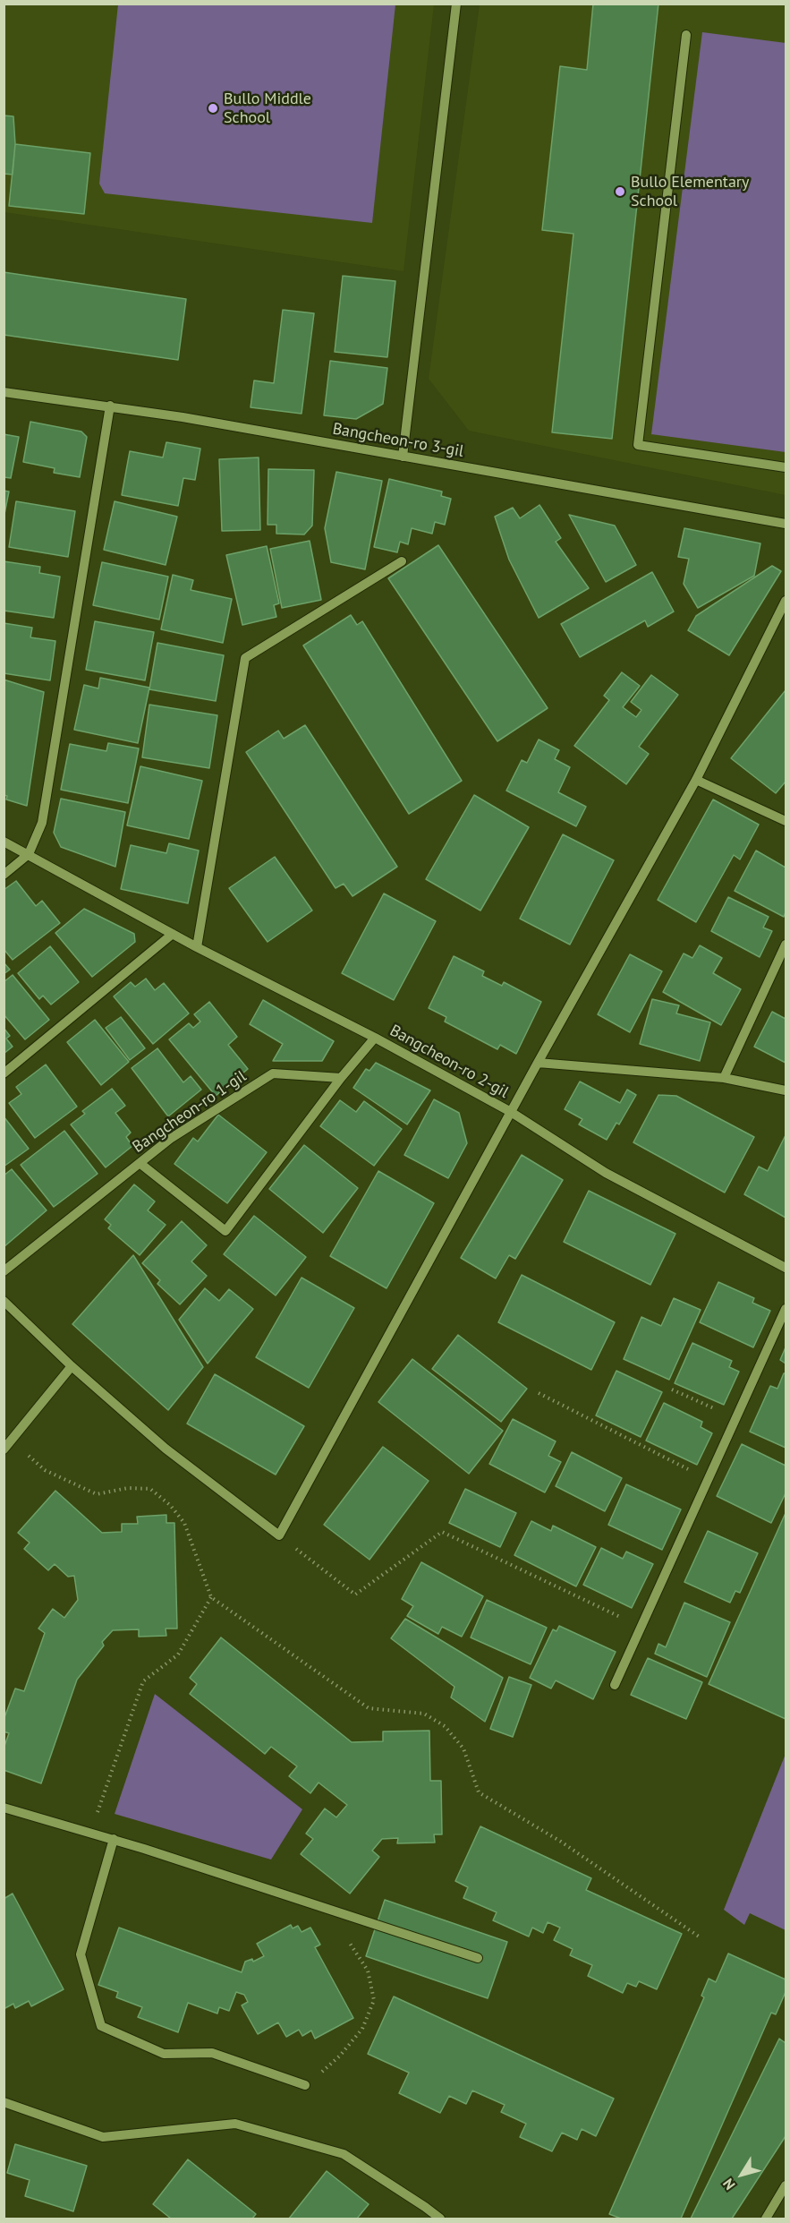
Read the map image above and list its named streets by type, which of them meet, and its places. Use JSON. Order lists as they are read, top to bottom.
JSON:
{
  "streets": {
    "street": ["Bangcheon-ro 3-gil", "Bangcheon-ro 2-gil", "Bangcheon-ro 1-gil"]
  },
  "places": ["Bullo Middle School", "Bullo Elementary School"],
  "north": "bottom left"
}
